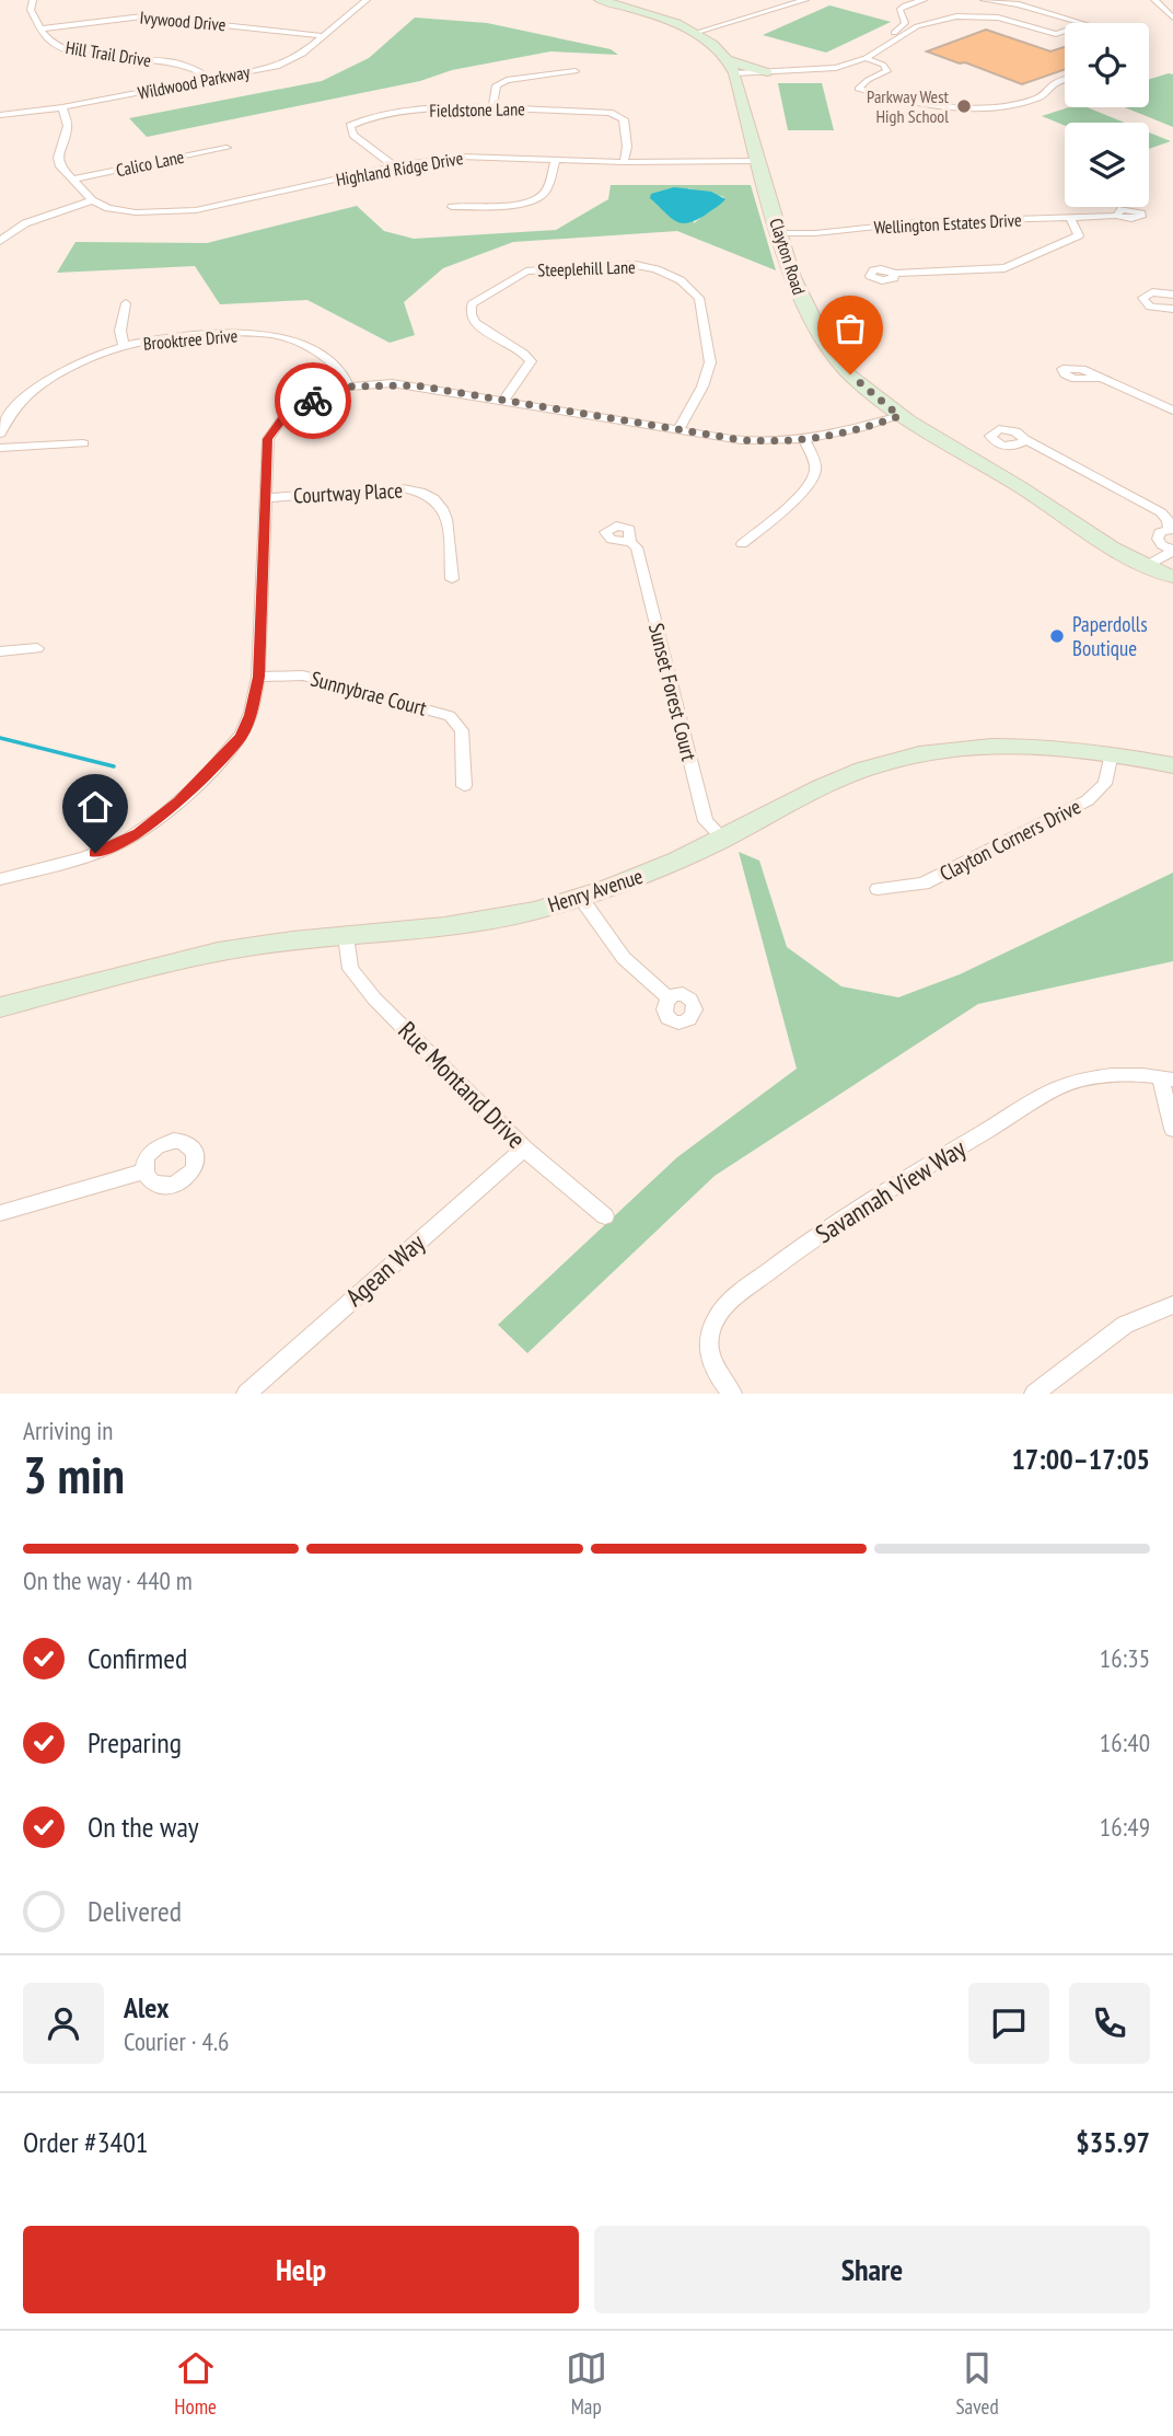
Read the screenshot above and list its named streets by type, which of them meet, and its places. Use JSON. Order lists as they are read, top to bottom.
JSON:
{
  "streets": {
    "main road": ["Clayton Road", "Henry Avenue"],
    "street": [
      "Ivywood Drive",
      "Hill Trail Drive",
      "Wildwood Parkway",
      "Fieldstone Lane",
      "Calico Lane",
      "Highland Ridge Drive",
      "Wellington Estates Drive",
      "Steeplehill Lane",
      "Brooktree Drive",
      "Courtway Place",
      "Sunset Forest Court",
      "Sunnybrae Court",
      "Clayton Corners Drive",
      "Rue Montand Drive",
      "Savannah View Way",
      "Agean Way"
    ]
  },
  "crossings": [
    ["Ivywood Drive", "Hill Trail Drive"],
    ["Ivywood Drive", "Wildwood Parkway"],
    ["Hill Trail Drive", "Wildwood Parkway"],
    ["Fieldstone Lane", "Highland Ridge Drive"],
    ["Highland Ridge Drive", "Clayton Road"],
    ["Wellington Estates Drive", "Clayton Road"],
    ["Sunset Forest Court", "Henry Avenue"],
    ["Clayton Corners Drive", "Henry Avenue"],
    ["Henry Avenue", "Rue Montand Drive"],
    ["Rue Montand Drive", "Agean Way"]
  ],
  "places": ["Parkway West High School", "Paperdolls Boutique"],
  "page": {
    "heading": ["3 min", "Arriving in", "17:00–17:05"],
    "panel": [
      "Alex",
      "Courier · 4.6",
      "Order #3401",
      "$35.97"
    ],
    "bar": "On the way · 440 m",
    "list": [
      ["Confirmed", "16:35"],
      ["Preparing", "16:40"],
      ["On the way", "16:49"],
      "Delivered"
    ],
    "buttons": ["Help", "Share"],
    "tabs": ["Home", "Map", "Saved"]
  }
}
